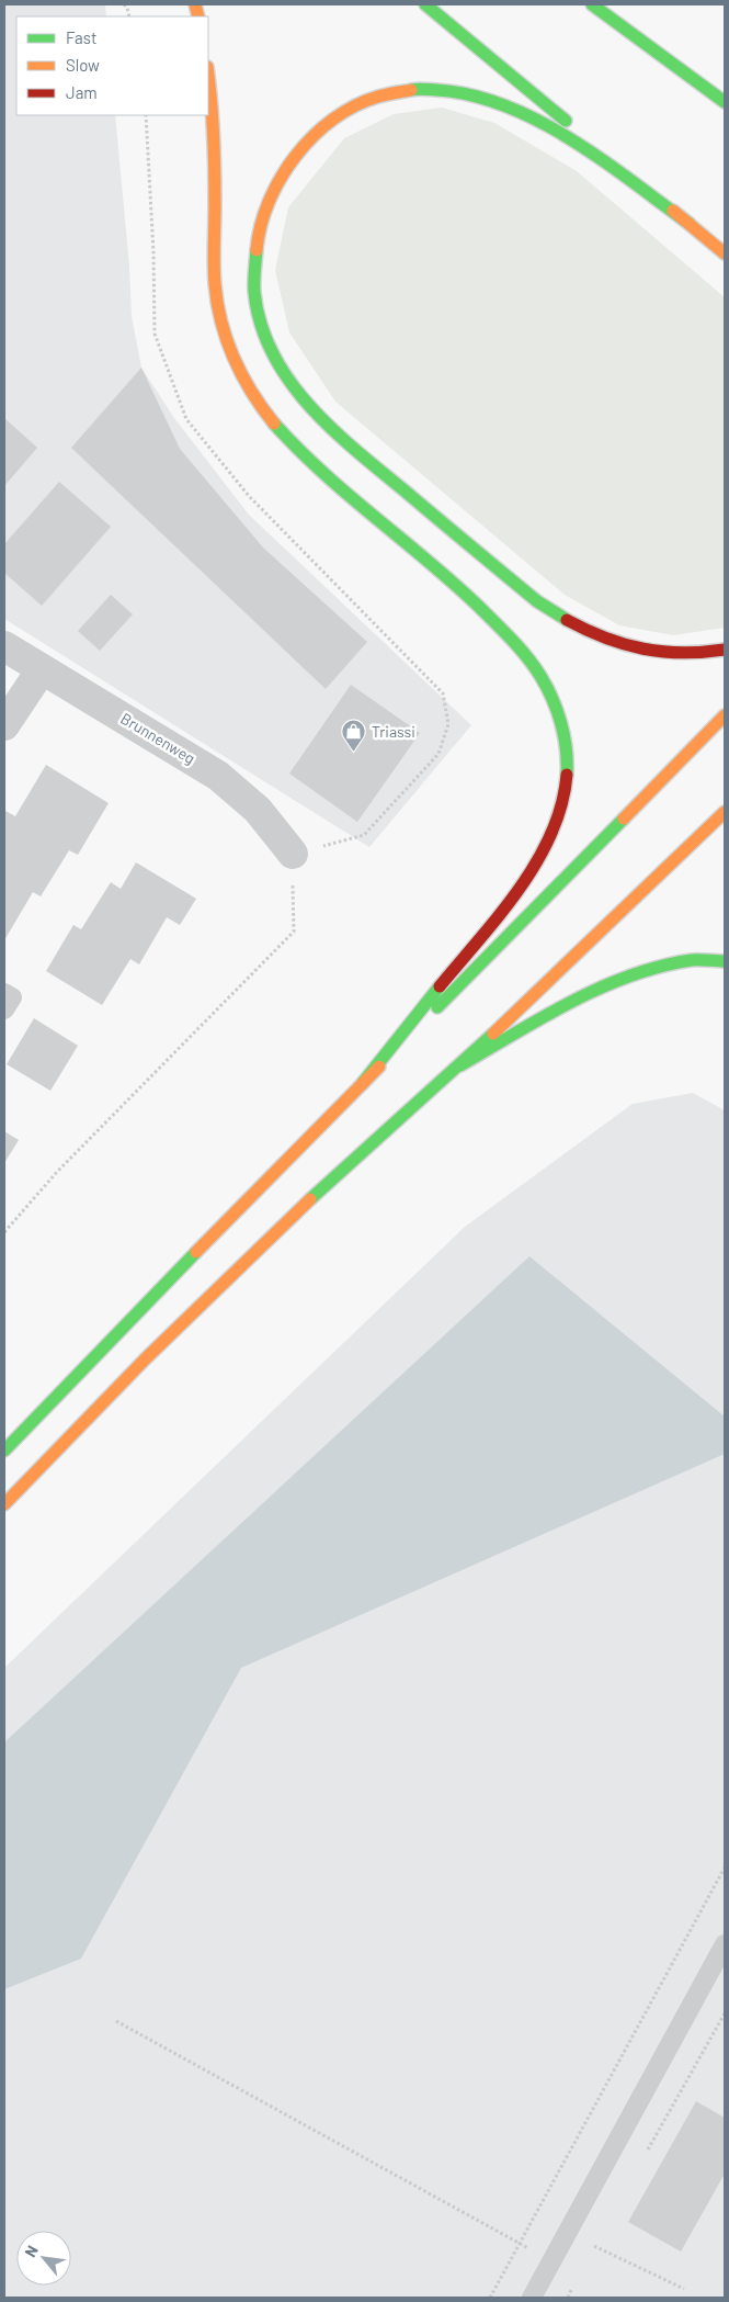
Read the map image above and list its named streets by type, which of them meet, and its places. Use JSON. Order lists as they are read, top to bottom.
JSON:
{
  "streets": {
    "street": ["Brunnenweg"]
  },
  "places": {
    "shop": ["Triassi"]
  },
  "legend": ["Fast", "Slow", "Jam"],
  "north": "top left"
}
